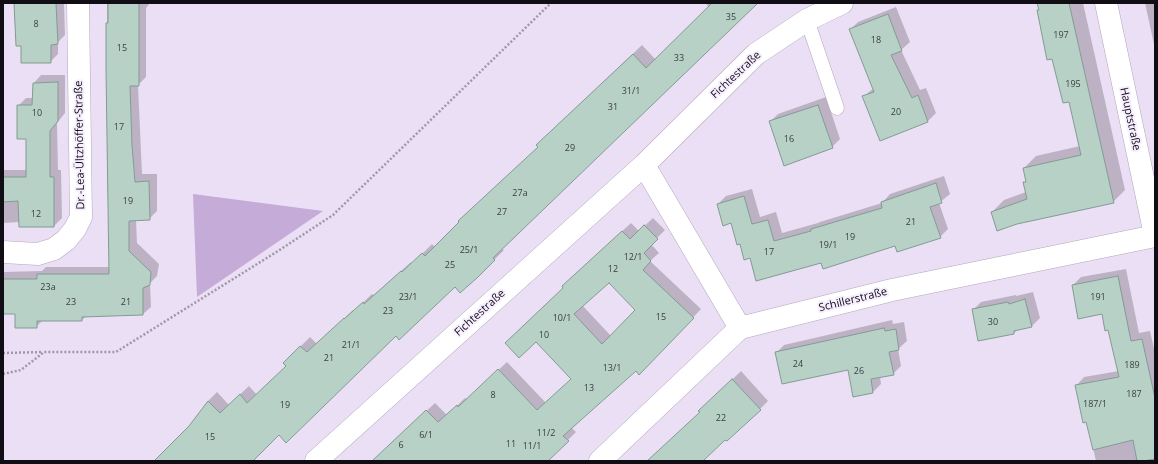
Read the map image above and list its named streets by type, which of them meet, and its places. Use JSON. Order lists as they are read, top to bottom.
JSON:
{
  "streets": {
    "street": [
      "Fichtestraße",
      "Hauptstraße",
      "Dr.-Lea-Ültzhöffer-Straße",
      "Schillerstraße"
    ]
  },
  "crossings": [
    ["Hauptstraße", "Schillerstraße"]
  ],
  "house_numbers": [
    "35",
    "8",
    "197",
    "18",
    "15",
    "33",
    "195",
    "31/1",
    "31",
    "20",
    "10",
    "17",
    "16",
    "29",
    "27a",
    "19",
    "27",
    "12",
    "21",
    "19",
    "19/1",
    "25/1",
    "17",
    "12/1",
    "25",
    "12",
    "23a",
    "23/1",
    "191",
    "23",
    "21",
    "23",
    "15",
    "10/1",
    "30",
    "10",
    "21/1",
    "21",
    "24",
    "189",
    "13/1",
    "26",
    "13",
    "187",
    "8",
    "187/1",
    "19",
    "22",
    "11/2",
    "6/1",
    "15",
    "11",
    "6",
    "11/1"
  ]
}
